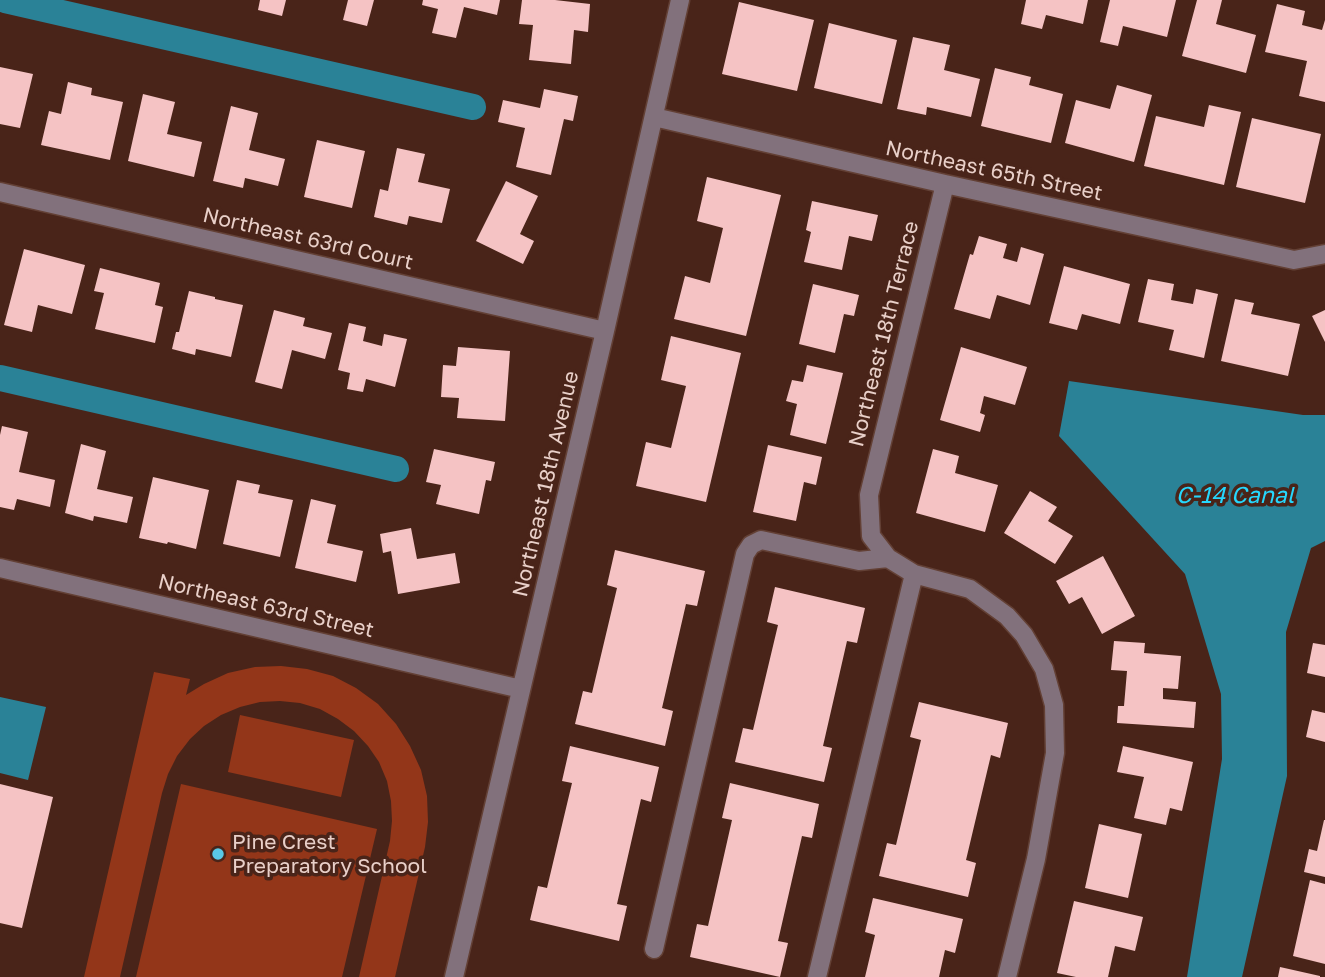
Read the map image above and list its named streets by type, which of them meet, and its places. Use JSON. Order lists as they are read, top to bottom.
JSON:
{
  "streets": {
    "street": [
      "Northeast 65th Street",
      "Northeast 63rd Court",
      "Northeast 18th Terrace",
      "Northeast 18th Avenue",
      "Northeast 63rd Street"
    ]
  },
  "crossings": [
    ["Northeast 65th Street", "Northeast 18th Terrace"],
    ["Northeast 65th Street", "Northeast 18th Avenue"],
    ["Northeast 63rd Court", "Northeast 18th Avenue"],
    ["Northeast 18th Avenue", "Northeast 63rd Street"]
  ],
  "water": ["C-14 Canal"],
  "places": ["Pine Crest Preparatory School"]
}
